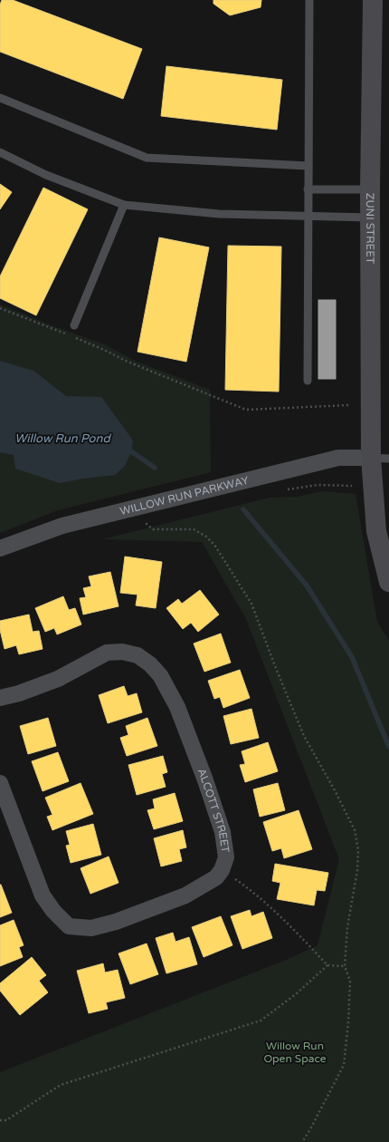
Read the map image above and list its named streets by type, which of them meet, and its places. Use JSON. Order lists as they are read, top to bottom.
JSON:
{
  "streets": {
    "main road": ["ZUNI STREET"],
    "street": ["WILLOW RUN PARKWAY", "ALCOTT STREET"]
  },
  "crossings": [
    ["ZUNI STREET", "WILLOW RUN PARKWAY"]
  ],
  "water": ["Willow Run Pond"],
  "parks": ["Willow Run Open Space"]
}
